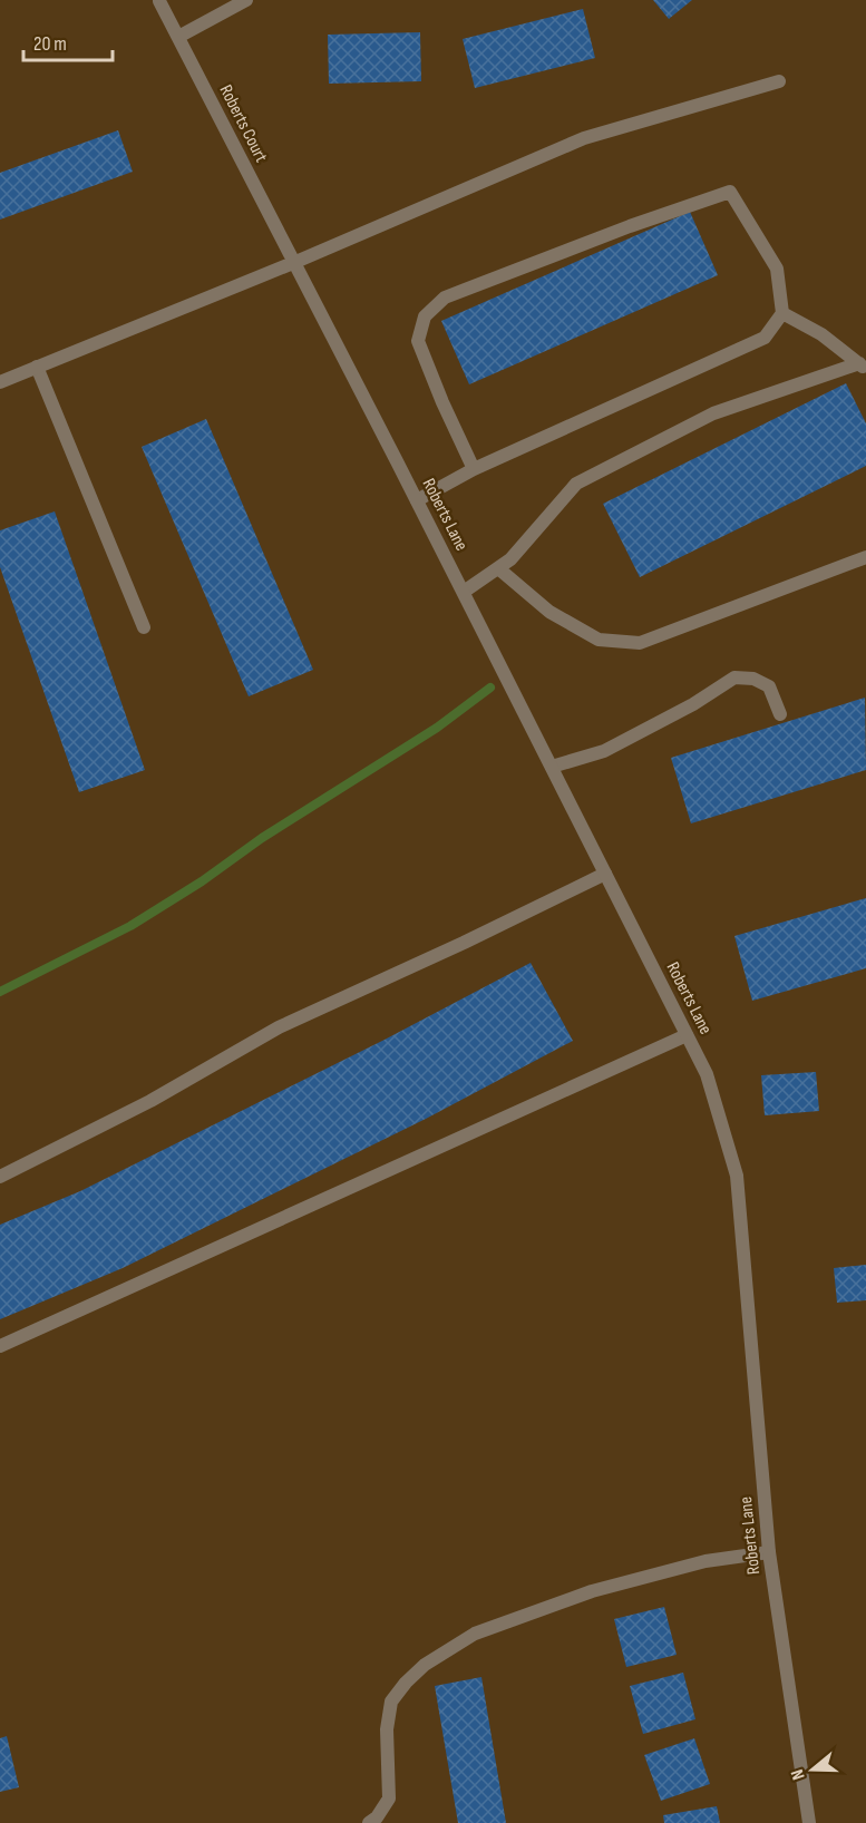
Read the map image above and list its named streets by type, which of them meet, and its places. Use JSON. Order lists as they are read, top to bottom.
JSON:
{
  "streets": {
    "street": ["Roberts Court", "Roberts Lane"]
  },
  "crossings": [
    ["Roberts Court", "Roberts Lane"]
  ],
  "scale_bar": "20 m",
  "north": "left"
}
